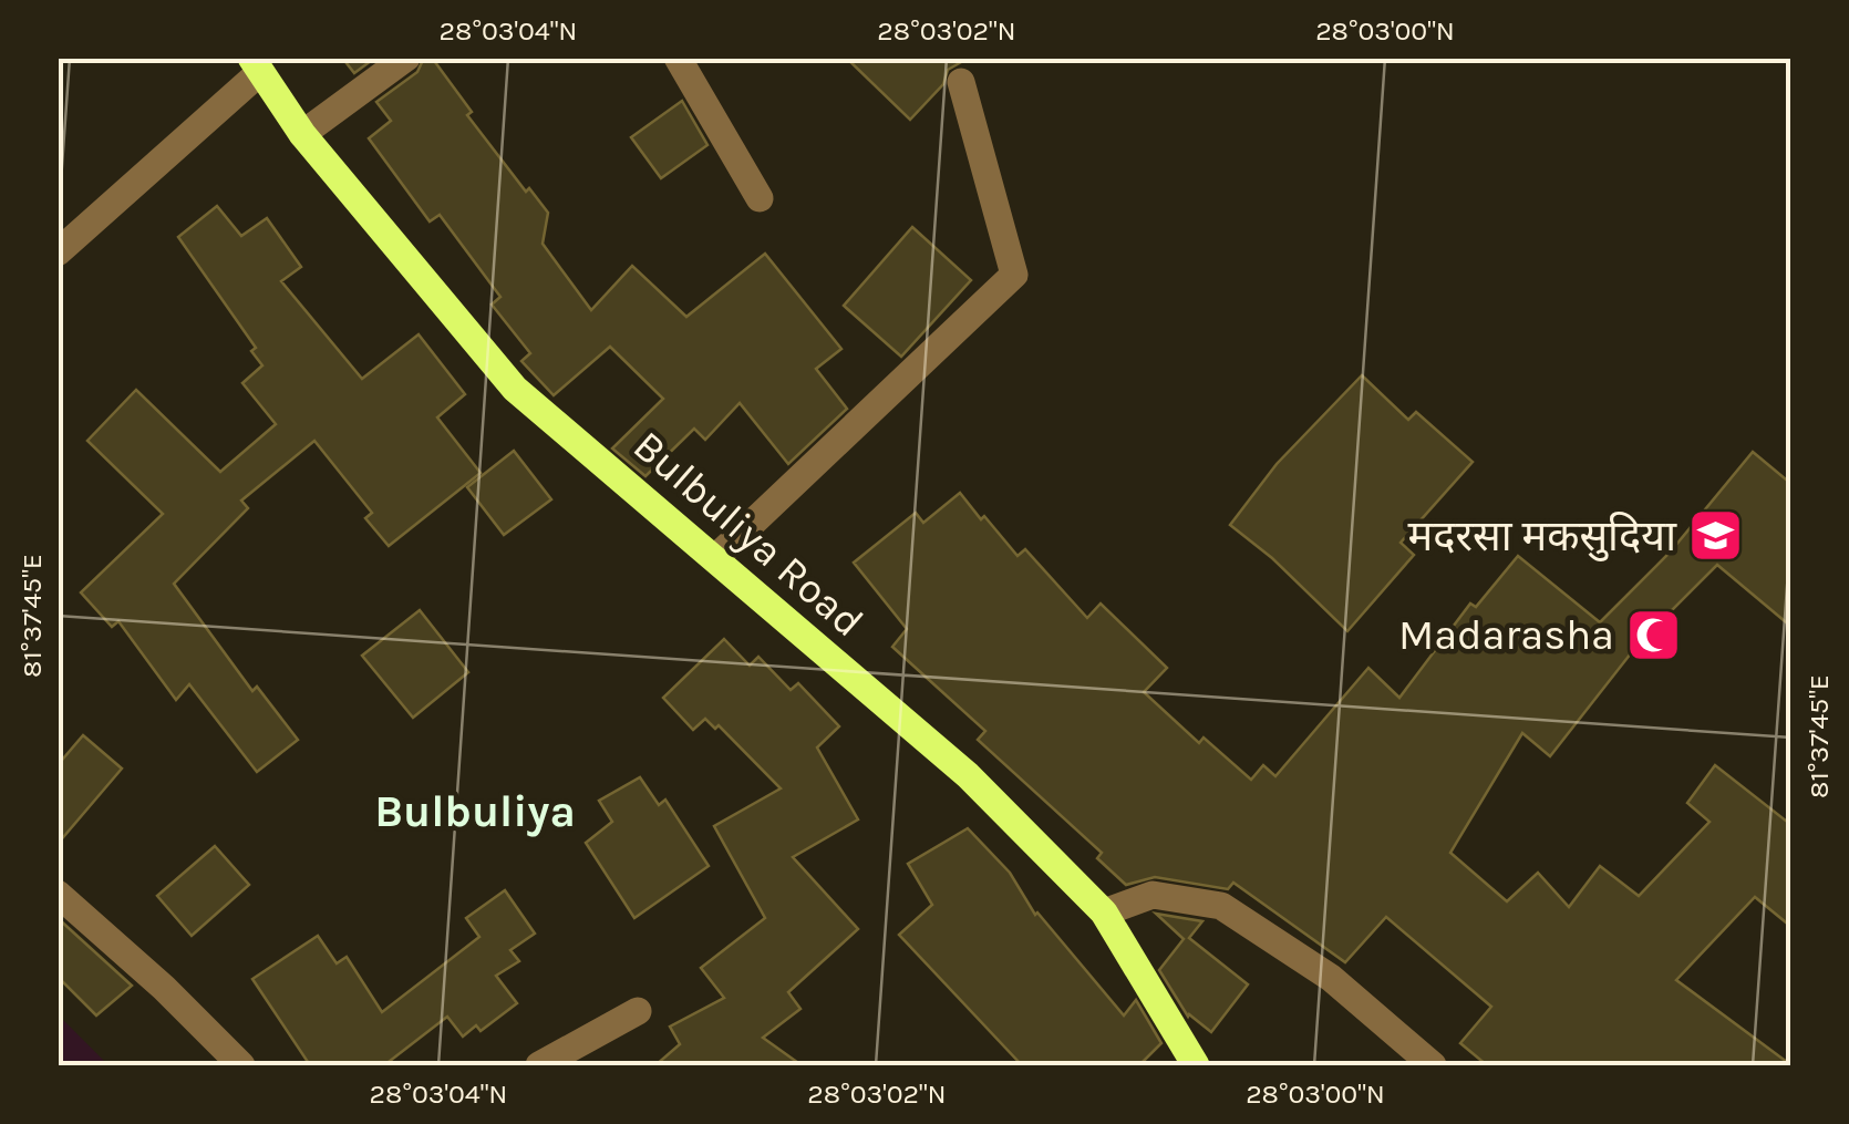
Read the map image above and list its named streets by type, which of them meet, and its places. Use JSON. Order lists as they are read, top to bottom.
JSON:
{
  "streets": {
    "main road": ["Bulbuliya Road"]
  },
  "districts": ["Bulbuliya"],
  "places": {
    "school or university": ["मदरसा मकसुदिया"],
    "mosque": ["Madarasha"]
  },
  "coordinates": [
    "28°03'04\"N",
    "28°03'02\"N",
    "28°03'00\"N",
    "81°37'45\"E"
  ]
}
